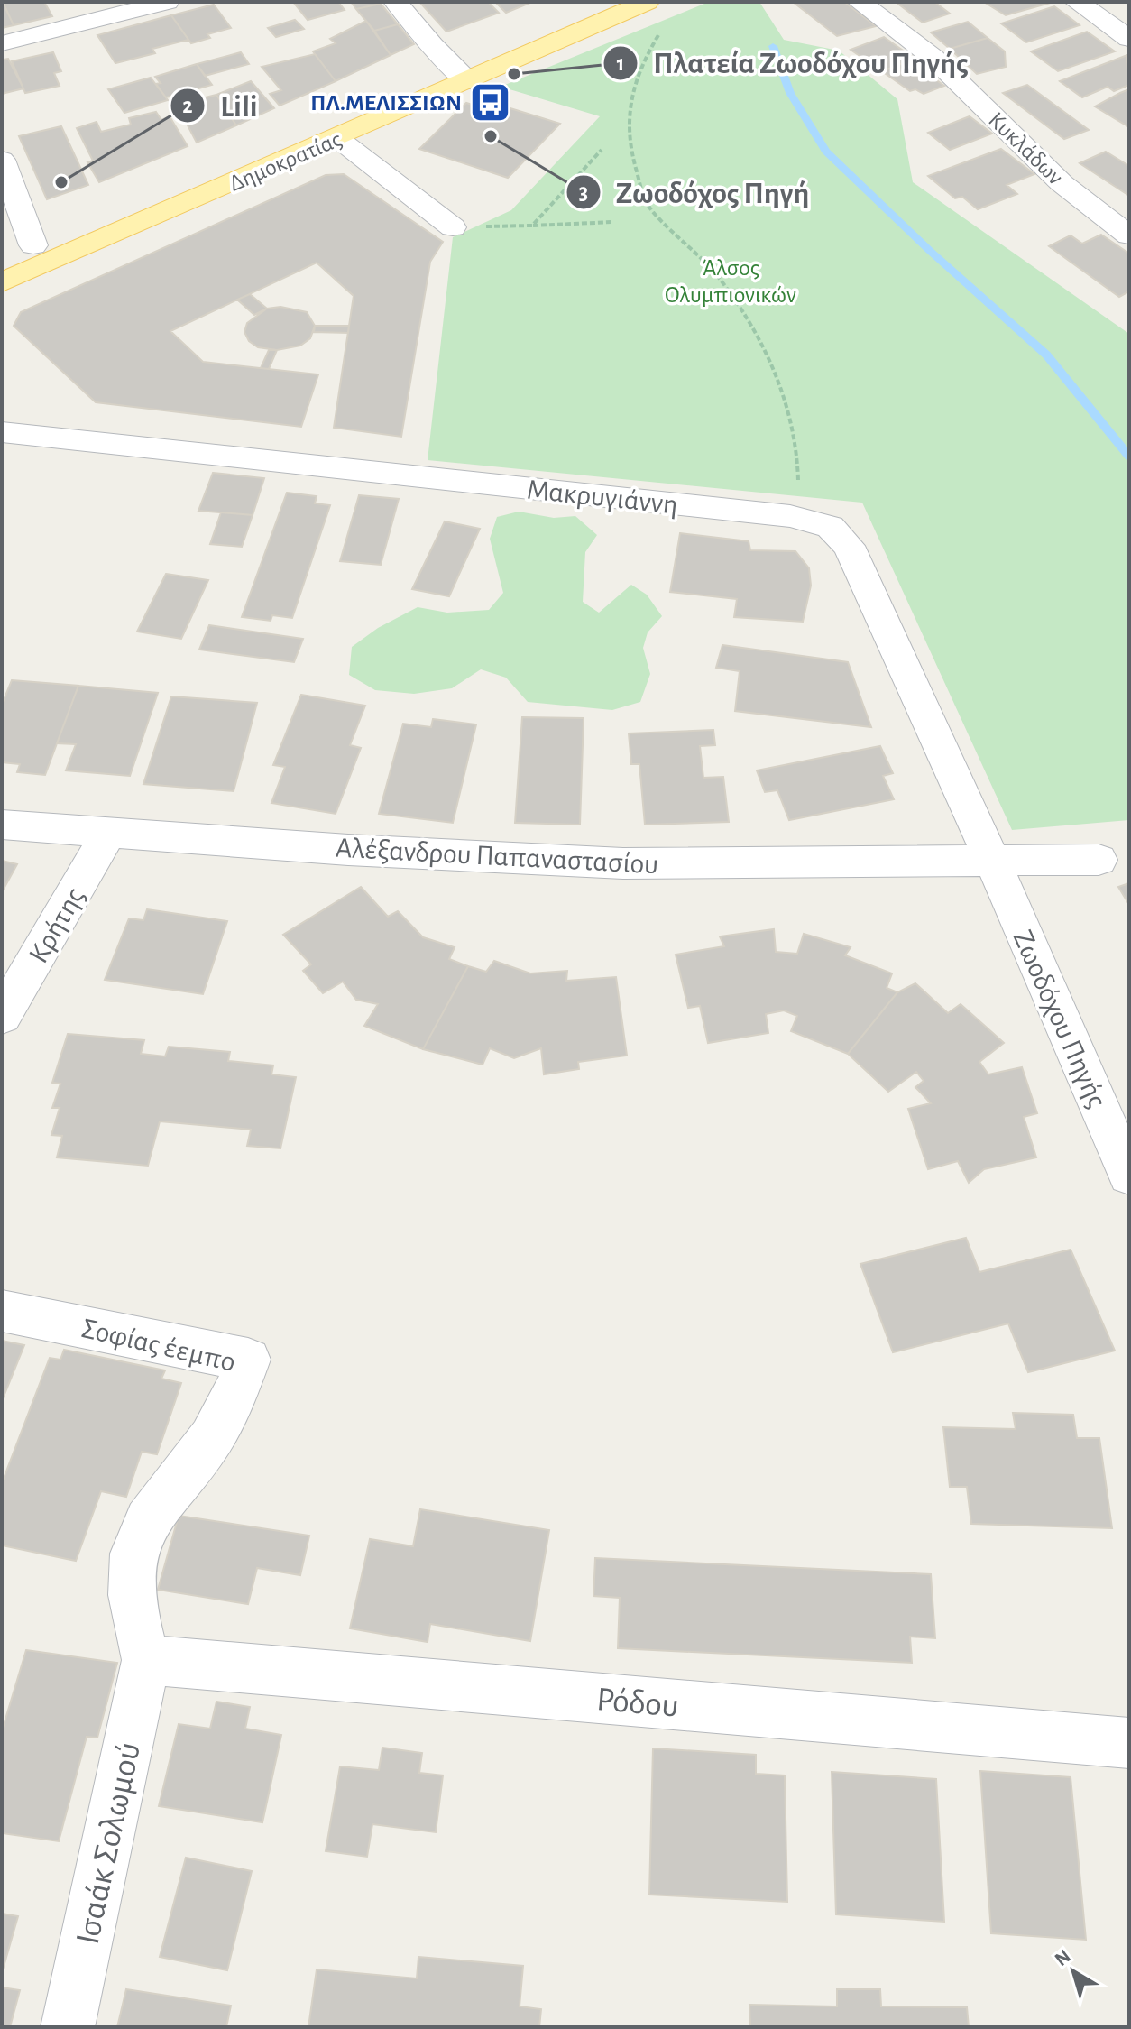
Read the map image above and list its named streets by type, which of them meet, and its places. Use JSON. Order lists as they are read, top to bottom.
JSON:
{
  "streets": {
    "main road": ["Δημοκρατίας"],
    "street": [
      "Κυκλάδων",
      "Μακρυγιάννη",
      "Αλέξανδρου Παπαναστασίου",
      "Κρήτης",
      "Ζωοδόχου Πηγής",
      "Σοφίας έεμπο",
      "Ρόδου",
      "Ισαάκ Σολωμού"
    ]
  },
  "crossings": [
    ["Μακρυγιάννη", "Αλέξανδρου Παπαναστασίου"],
    ["Μακρυγιάννη", "Ζωοδόχου Πηγής"],
    ["Αλέξανδρου Παπαναστασίου", "Κρήτης"],
    ["Αλέξανδρου Παπαναστασίου", "Ζωοδόχου Πηγής"],
    ["Σοφίας έεμπο", "Ρόδου"],
    ["Σοφίας έεμπο", "Ισαάκ Σολωμού"],
    ["Ρόδου", "Ισαάκ Σολωμού"]
  ],
  "parks": ["Άλσος Ολυμπιονικών"],
  "places": {
    "other": ["Πλατεία Ζωοδόχου Πηγής", "Ζωοδόχος Πηγή", "Lili"],
    "bus stop": ["ΠΛ.ΜΕΛΙΣΣΙΩΝ"]
  },
  "north": "top left"
}
